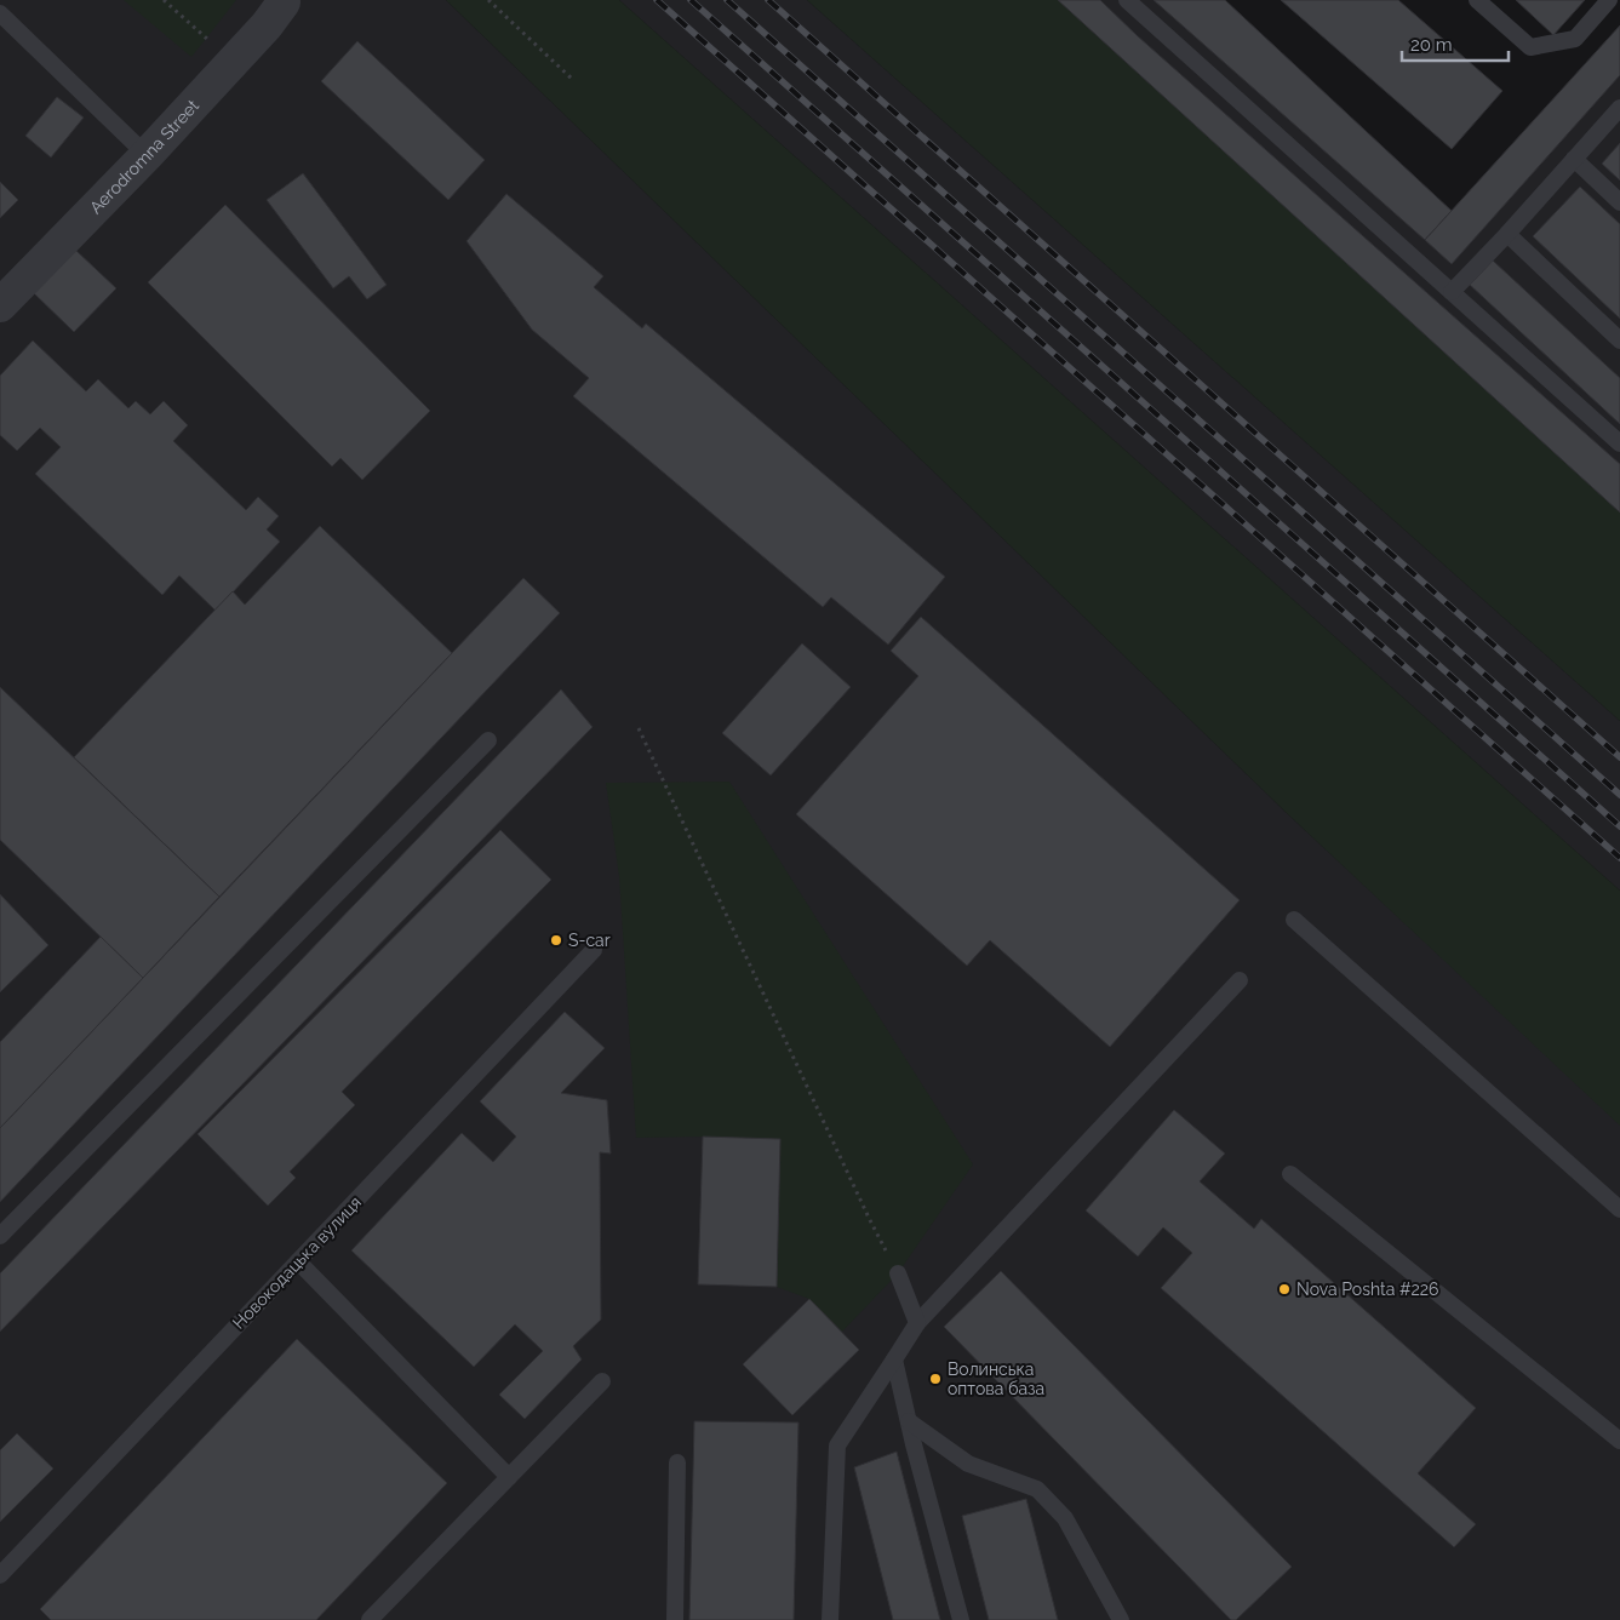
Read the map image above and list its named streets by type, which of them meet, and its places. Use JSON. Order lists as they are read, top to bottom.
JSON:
{
  "streets": {
    "street": ["Aerodromna Street"],
    "lane": ["Новокодацька вулиця"]
  },
  "places": ["S-car", "Nova Poshta #226", "Волинська оптова база"],
  "scale_bar": "20 m"
}
